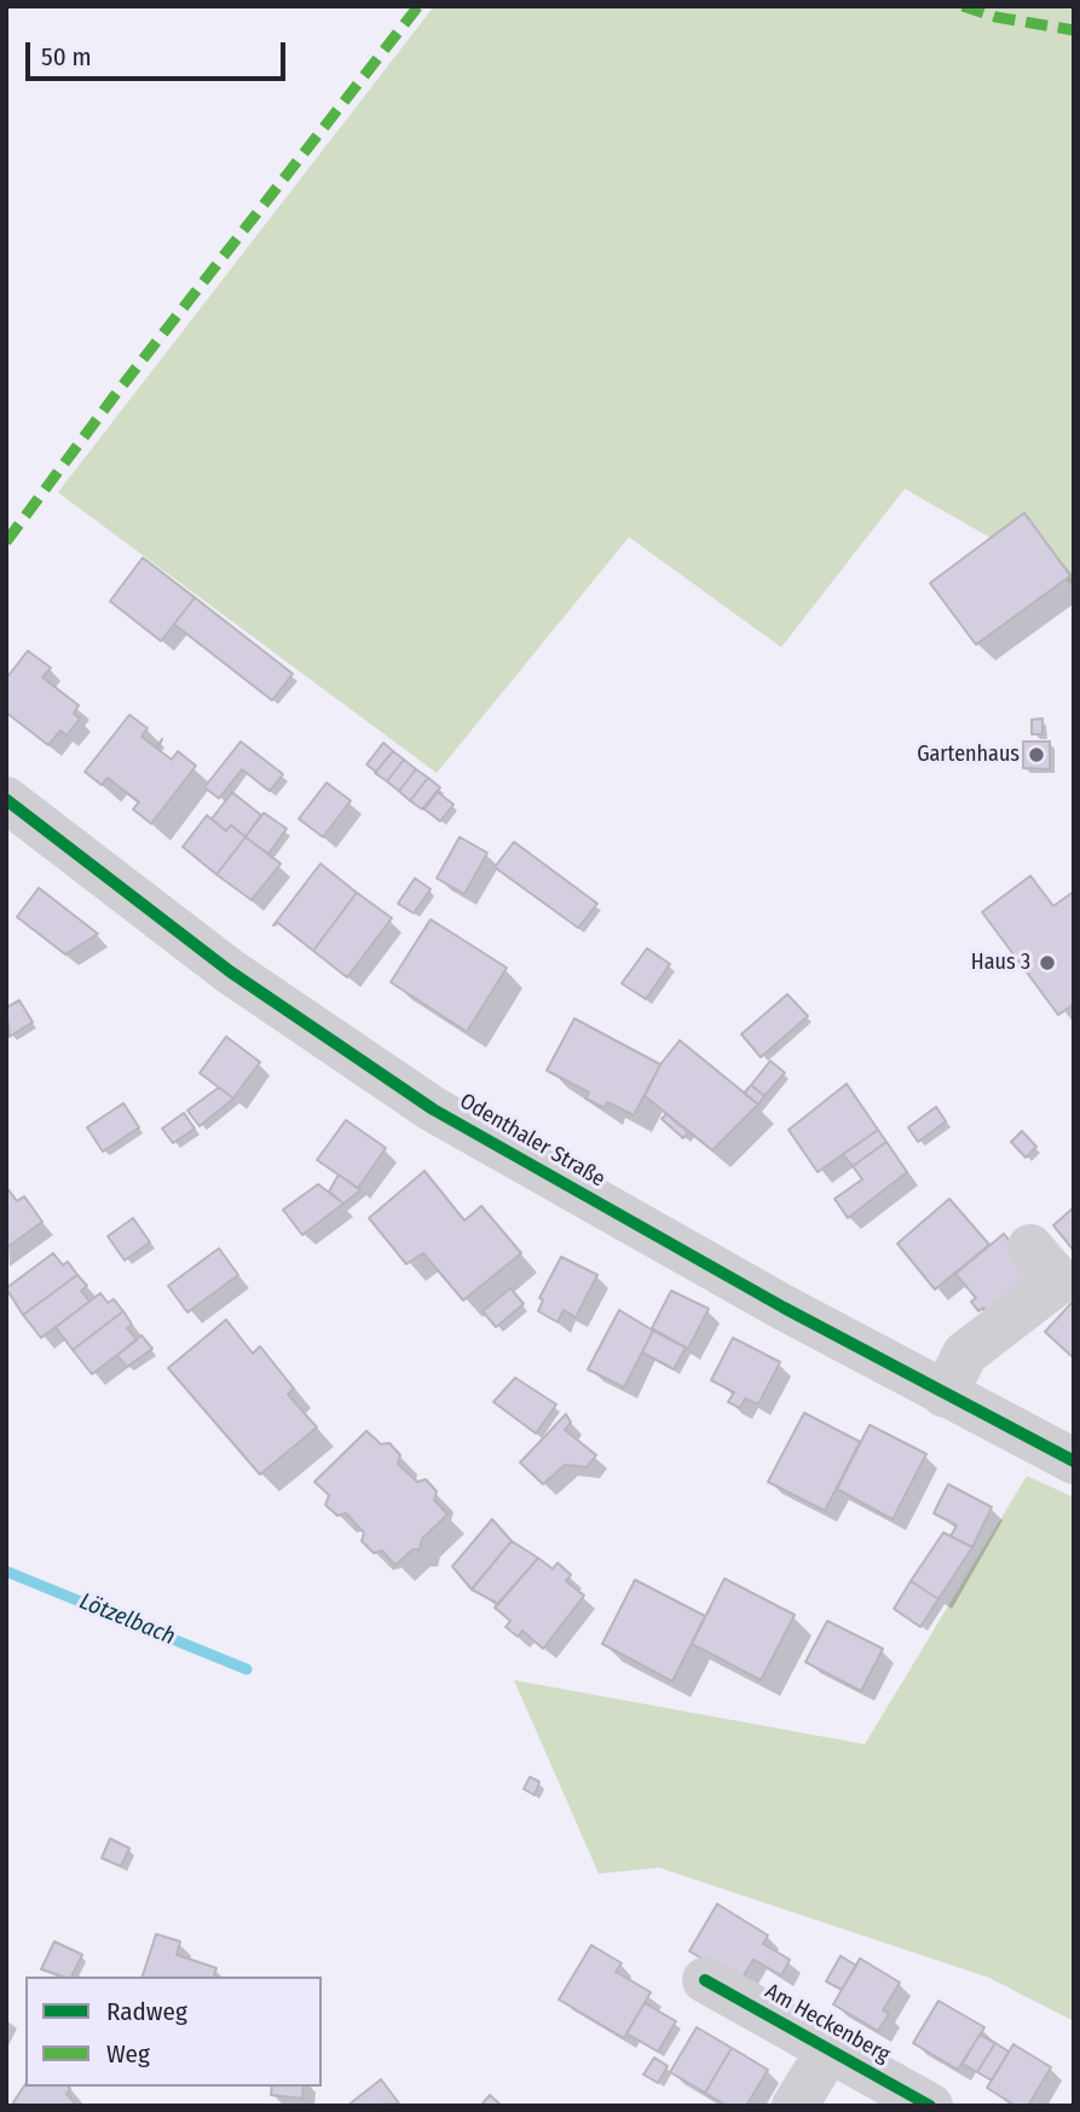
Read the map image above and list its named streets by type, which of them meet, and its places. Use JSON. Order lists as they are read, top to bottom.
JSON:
{
  "streets": {
    "main road": ["Odenthaler Straße", "Am Heckenberg"]
  },
  "water": ["Lötzelbach"],
  "places": ["Gartenhaus", "Haus 3"],
  "legend": ["Radweg", "Weg"],
  "scale_bar": "50 m"
}
